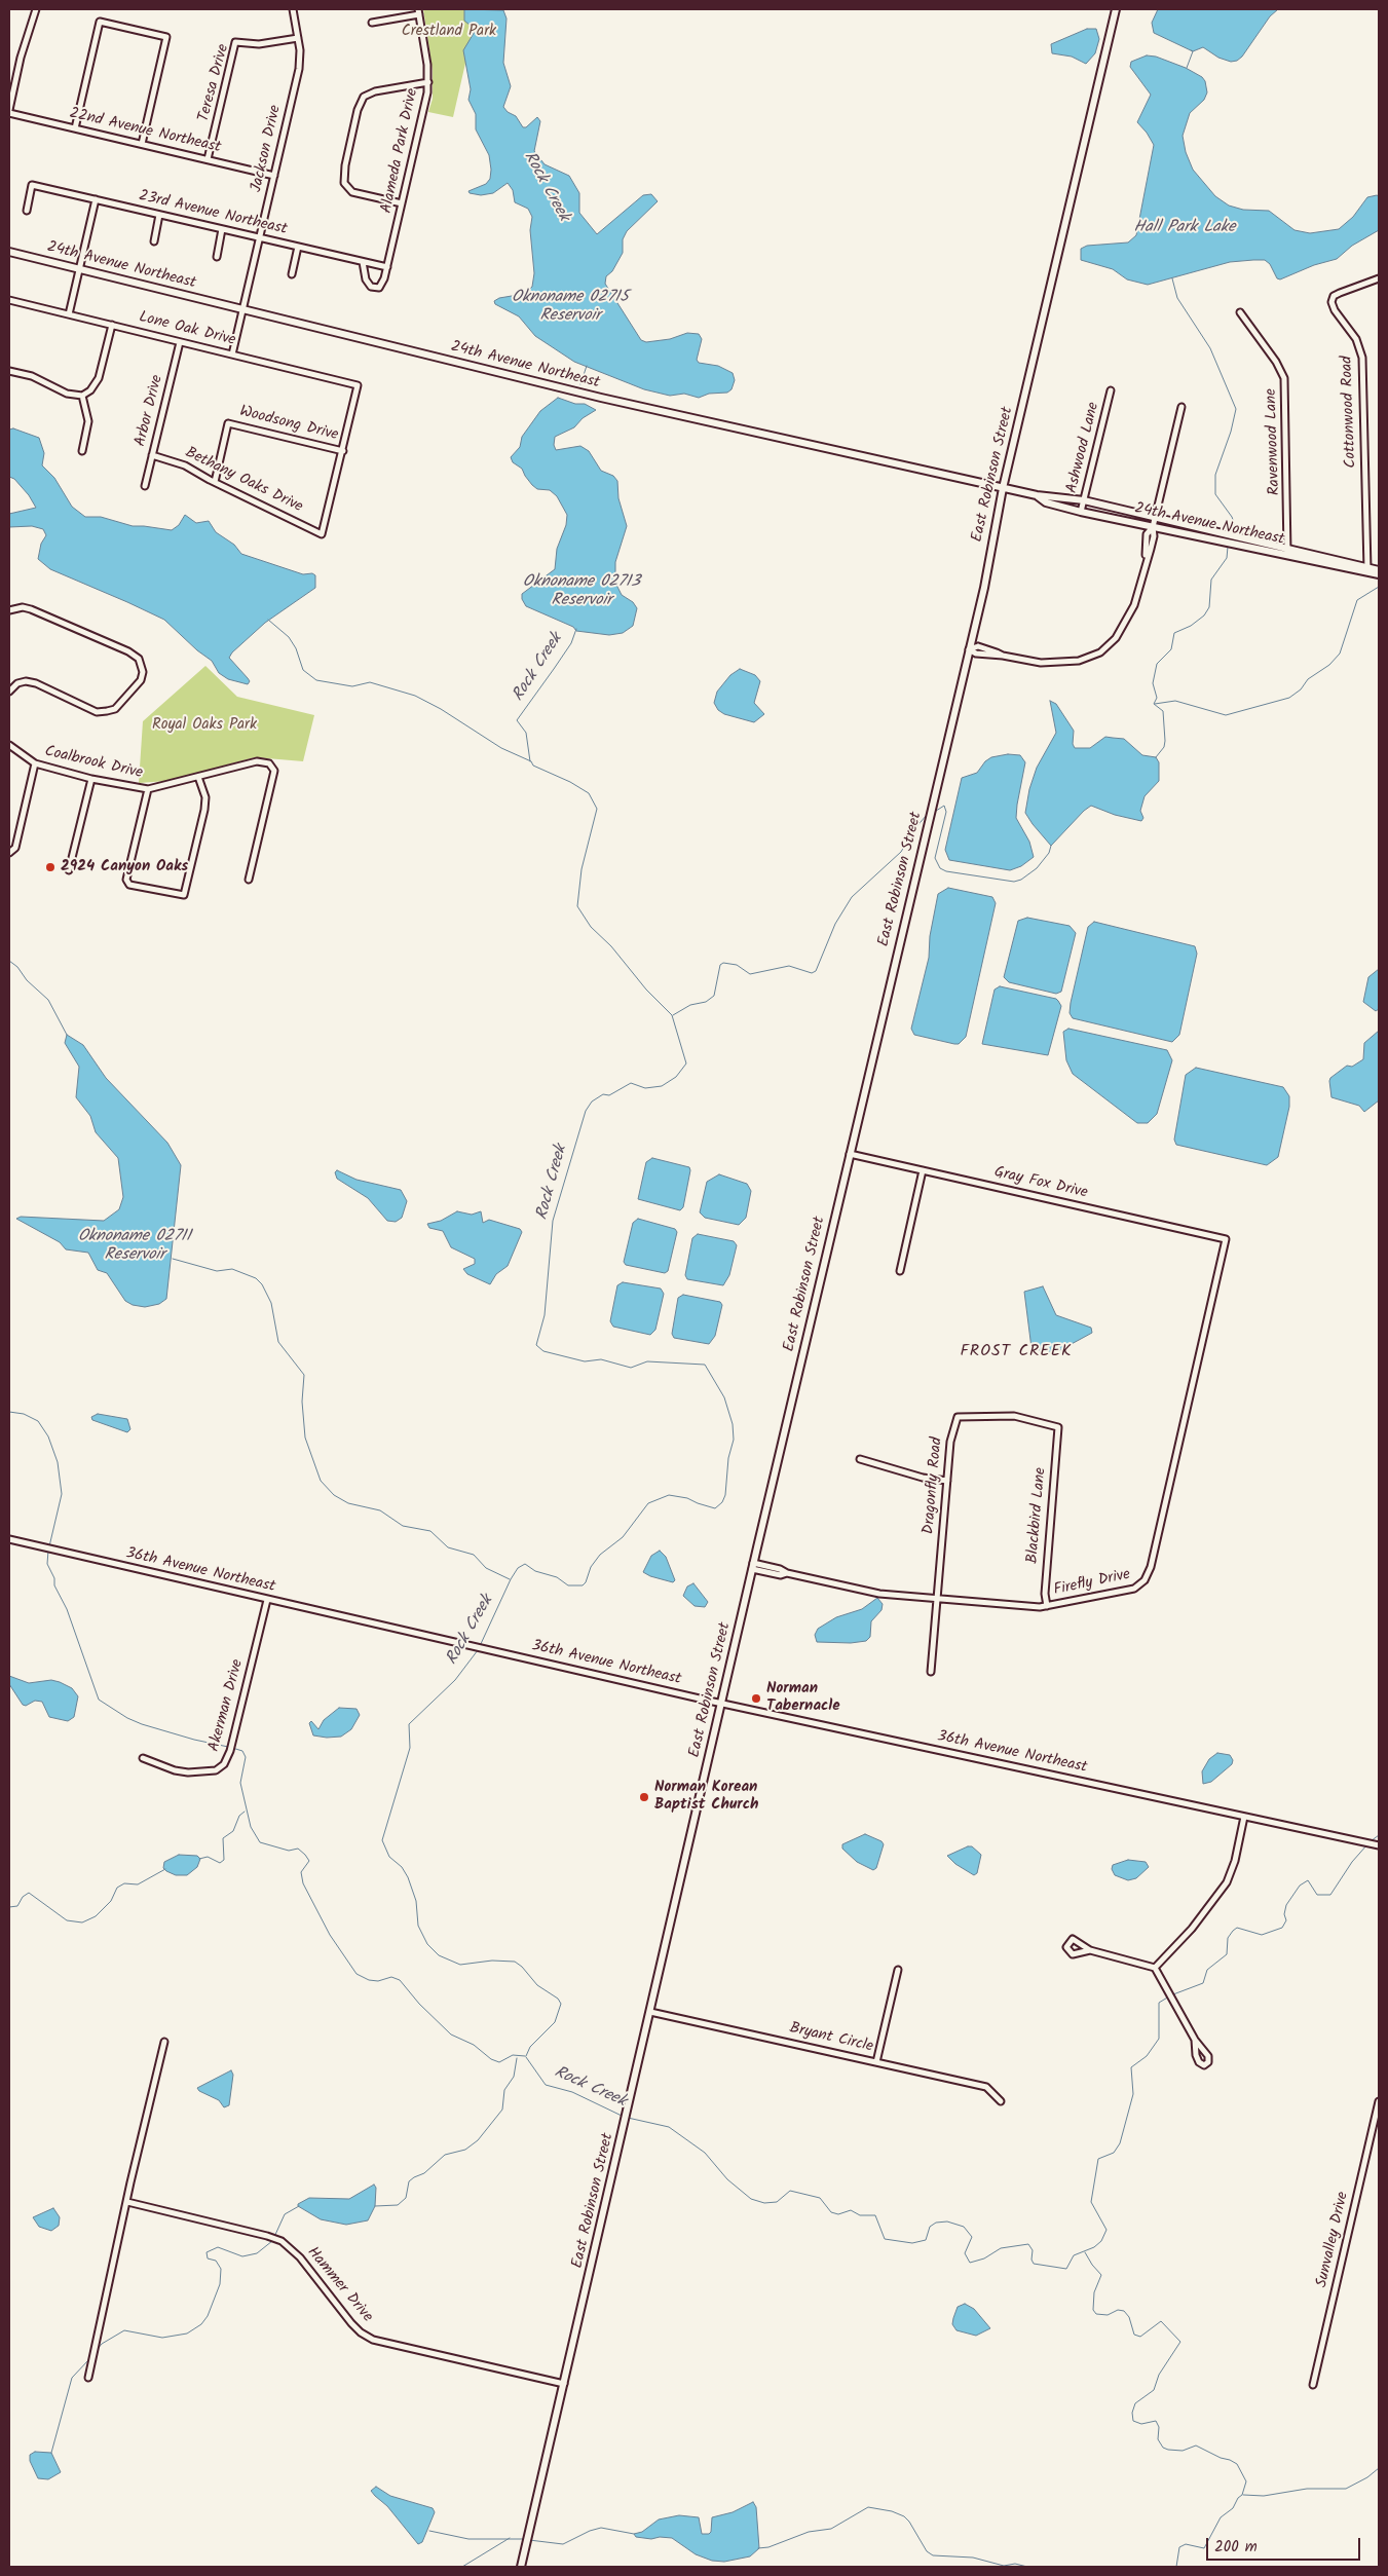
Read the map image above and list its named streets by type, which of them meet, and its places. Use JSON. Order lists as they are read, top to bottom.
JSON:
{
  "streets": {
    "street": [
      "Teresa Drive",
      "22nd Avenue Northeast",
      "Jackson Drive",
      "Alameda Park Drive",
      "23rd Avenue Northeast",
      "24th Avenue Northeast",
      "Lone Oak Drive",
      "Arbor Drive",
      "Cottonwood Road",
      "Woodsong Drive",
      "Ravenwood Lane",
      "Ashwood Lane",
      "East Robinson Street",
      "Bethany Oaks Drive",
      "Coalbrook Drive",
      "Gray Fox Drive",
      "Dragonfly Road",
      "Blackbird Lane",
      "36th Avenue Northeast",
      "Firefly Drive",
      "Akerman Drive",
      "Bryant Circle",
      "Sunvalley Drive",
      "Hammer Drive"
    ]
  },
  "crossings": [
    ["Teresa Drive", "22nd Avenue Northeast"],
    ["Teresa Drive", "Jackson Drive"],
    ["22nd Avenue Northeast", "Jackson Drive"],
    ["Jackson Drive", "23rd Avenue Northeast"],
    ["Jackson Drive", "24th Avenue Northeast"],
    ["Jackson Drive", "Lone Oak Drive"],
    ["Alameda Park Drive", "23rd Avenue Northeast"],
    ["24th Avenue Northeast", "Cottonwood Road"],
    ["24th Avenue Northeast", "Ravenwood Lane"],
    ["24th Avenue Northeast", "Ashwood Lane"],
    ["24th Avenue Northeast", "East Robinson Street"],
    ["Lone Oak Drive", "Arbor Drive"],
    ["Lone Oak Drive", "Woodsong Drive"],
    ["Lone Oak Drive", "Bethany Oaks Drive"],
    ["Arbor Drive", "Bethany Oaks Drive"],
    ["Woodsong Drive", "Bethany Oaks Drive"],
    ["East Robinson Street", "Gray Fox Drive"],
    ["East Robinson Street", "36th Avenue Northeast"],
    ["East Robinson Street", "Firefly Drive"],
    ["East Robinson Street", "Bryant Circle"],
    ["East Robinson Street", "Hammer Drive"],
    ["Gray Fox Drive", "Firefly Drive"],
    ["Dragonfly Road", "Blackbird Lane"],
    ["Dragonfly Road", "Firefly Drive"],
    ["Blackbird Lane", "Firefly Drive"],
    ["36th Avenue Northeast", "Akerman Drive"]
  ],
  "districts": ["FROST CREEK"],
  "water": [
    "Rock Creek",
    "Hall Park Lake",
    "Oknoname 02715 Reservoir",
    "Oknoname 02713 Reservoir",
    "Oknoname 02711 Reservoir"
  ],
  "parks": ["Crestland Park", "Royal Oaks Park"],
  "places": ["2924 Canyon Oaks", "Norman Tabernacle", "Norman Korean Baptist Church"],
  "scale_bar": "200 m"
}
